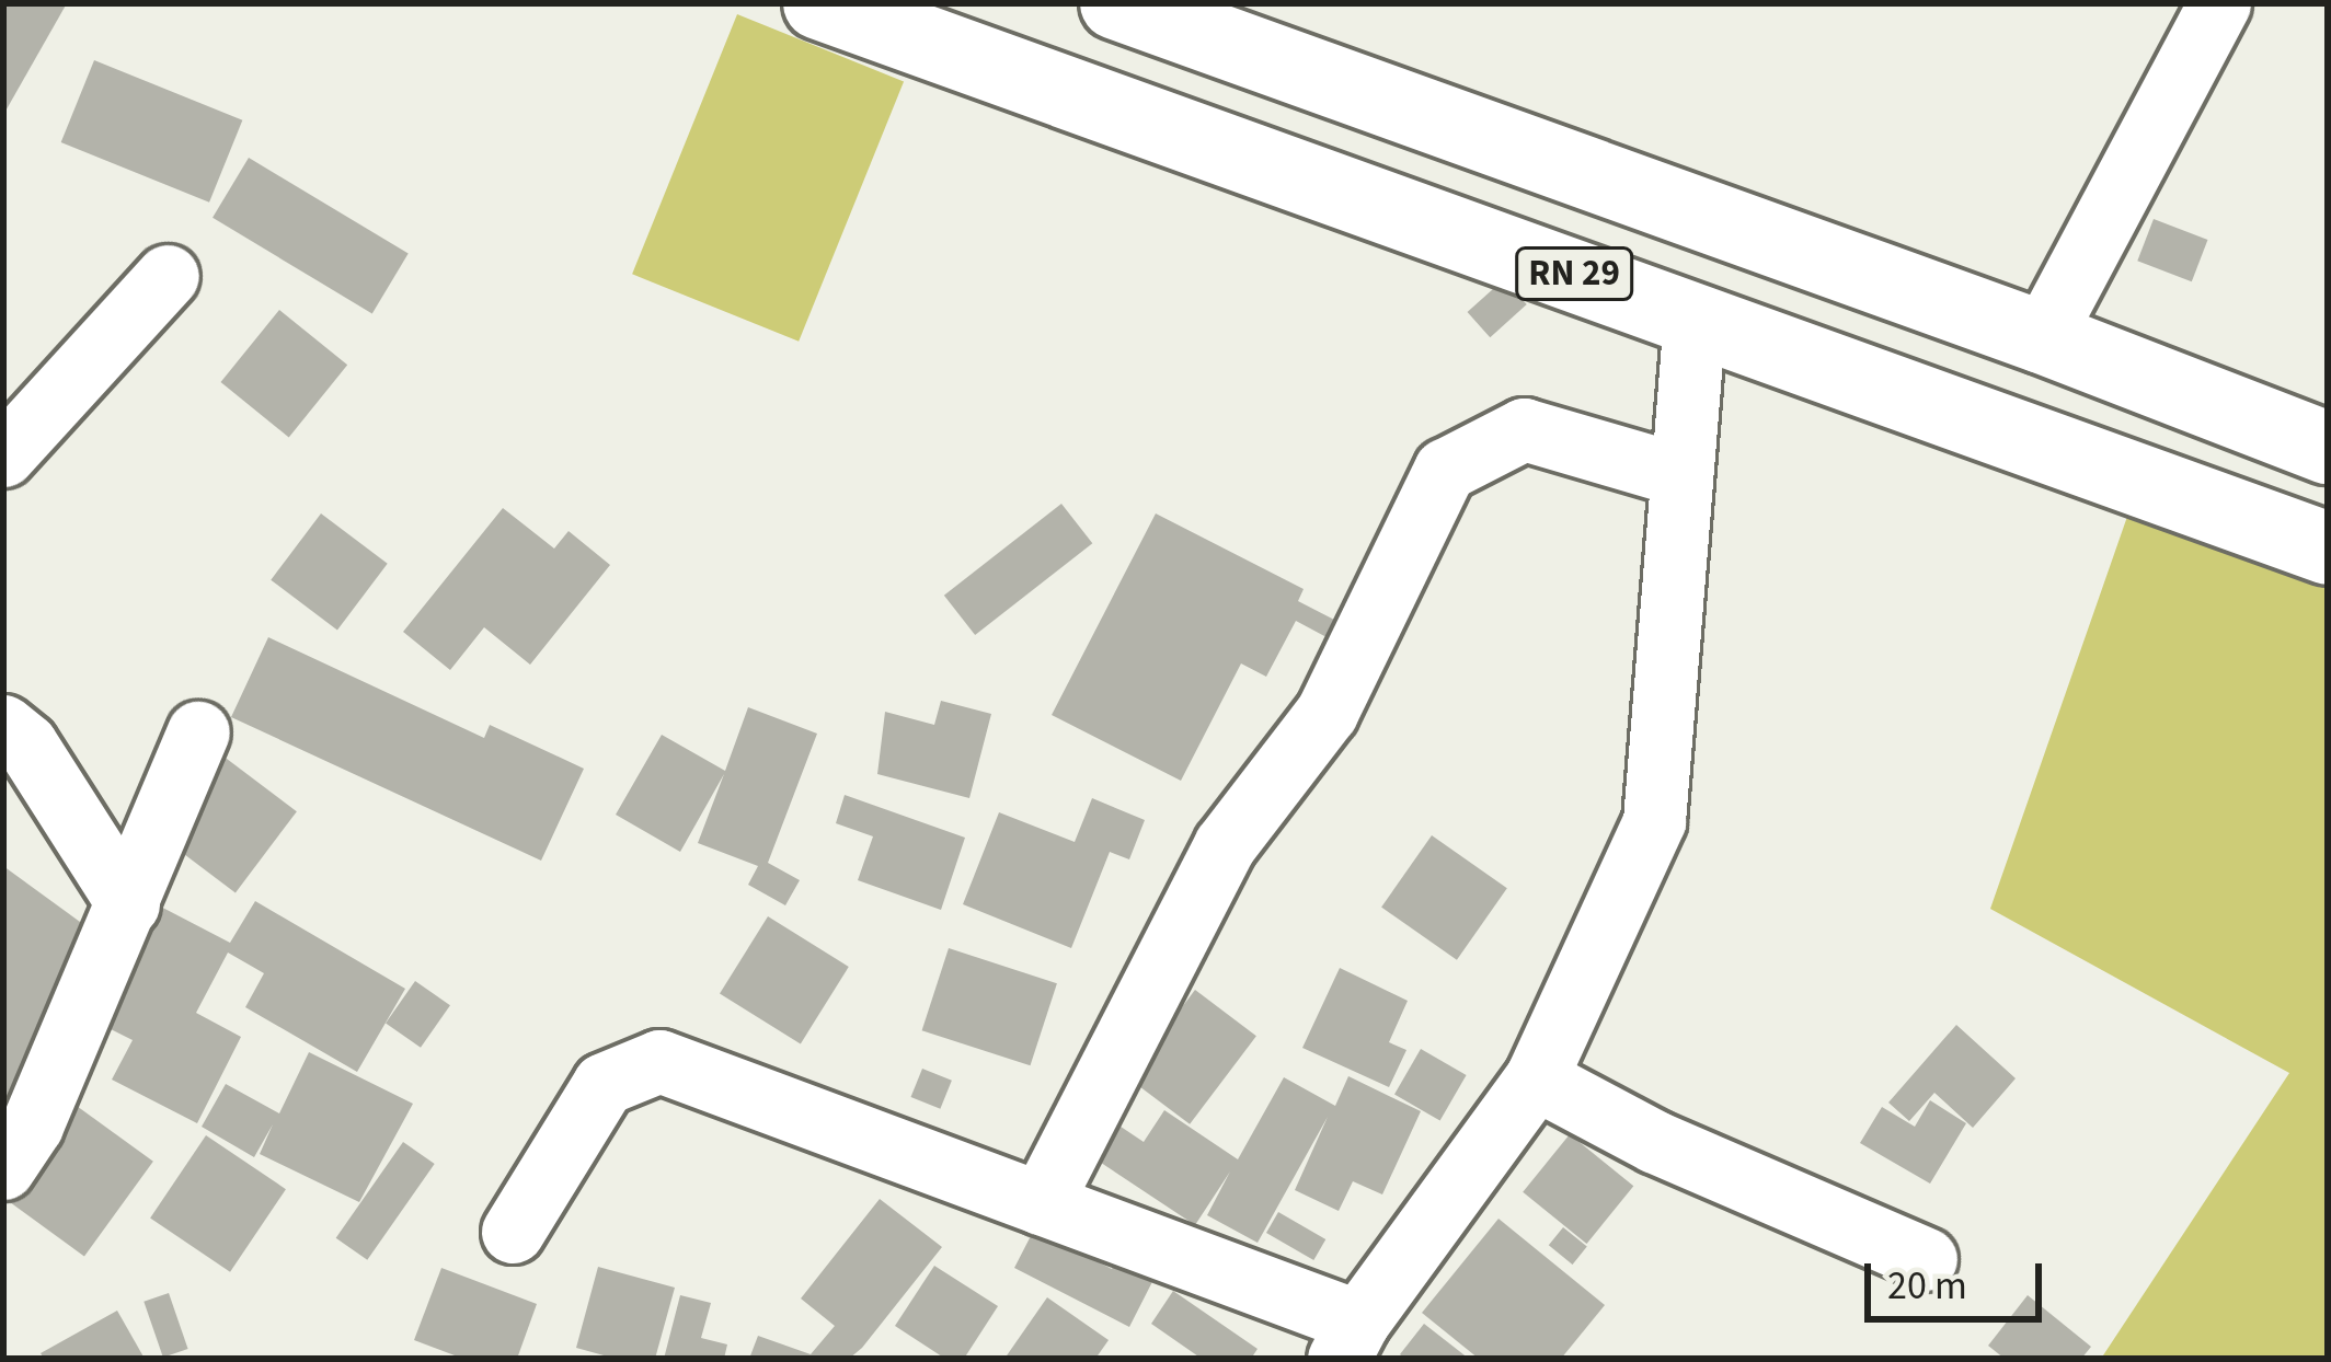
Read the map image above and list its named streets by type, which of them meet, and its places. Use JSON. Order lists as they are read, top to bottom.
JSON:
{
  "streets": {
    "highway": ["RN 29"]
  },
  "scale_bar": "20 m"
}
